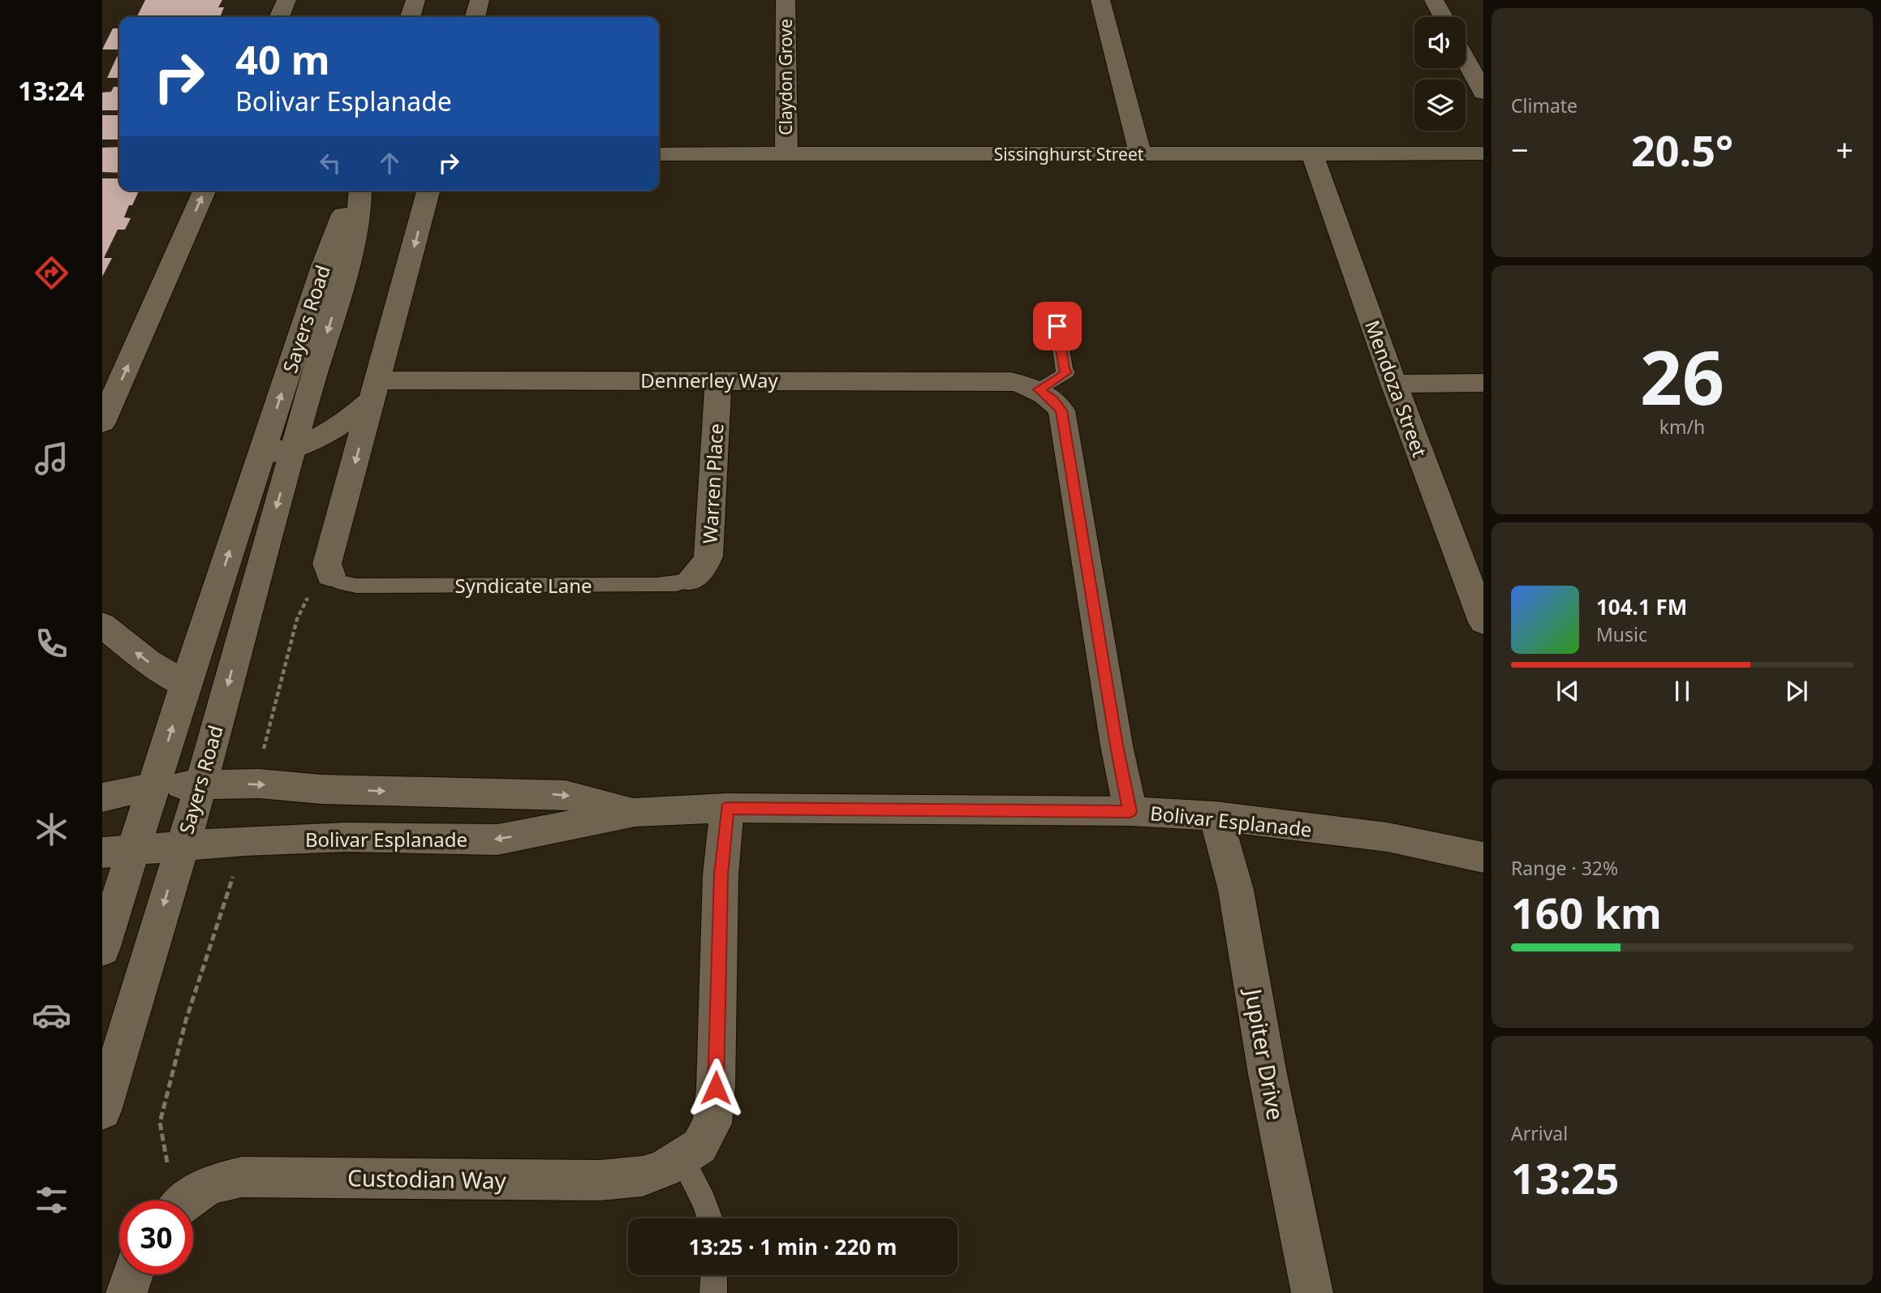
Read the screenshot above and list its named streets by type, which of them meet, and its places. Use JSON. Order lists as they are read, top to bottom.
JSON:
{
  "streets": {
    "street": [
      "Claydon Grove",
      "Sissinghurst Street",
      "Sayers Road",
      "Dennerley Way",
      "Mendoza Street",
      "Warren Place",
      "Bolivar Esplanade",
      "Jupiter Drive",
      "Custodian Way"
    ],
    "lane": ["Syndicate Lane"]
  },
  "crossings": [
    ["Claydon Grove", "Sissinghurst Street"],
    ["Sissinghurst Street", "Mendoza Street"],
    ["Sayers Road", "Bolivar Esplanade"],
    ["Dennerley Way", "Warren Place"],
    ["Dennerley Way", "Bolivar Esplanade"],
    ["Warren Place", "Syndicate Lane"],
    ["Bolivar Esplanade", "Jupiter Drive"],
    ["Bolivar Esplanade", "Custodian Way"]
  ],
  "page": {
    "tabs": "13:24",
    "tile": [
      "Climate",
      ["26", "km/h"],
      ["Range · 32%", "160 km"],
      ["Arrival", "13:25"]
    ],
    "turn": ["40 m", "Bolivar Esplanade"],
    "heat": ["−", "20.5°", "+"],
    "song": ["104.1 FM", "Music"],
    "limit": "30",
    "trip": "13:25 · 1 min · 220 m"
  }
}
